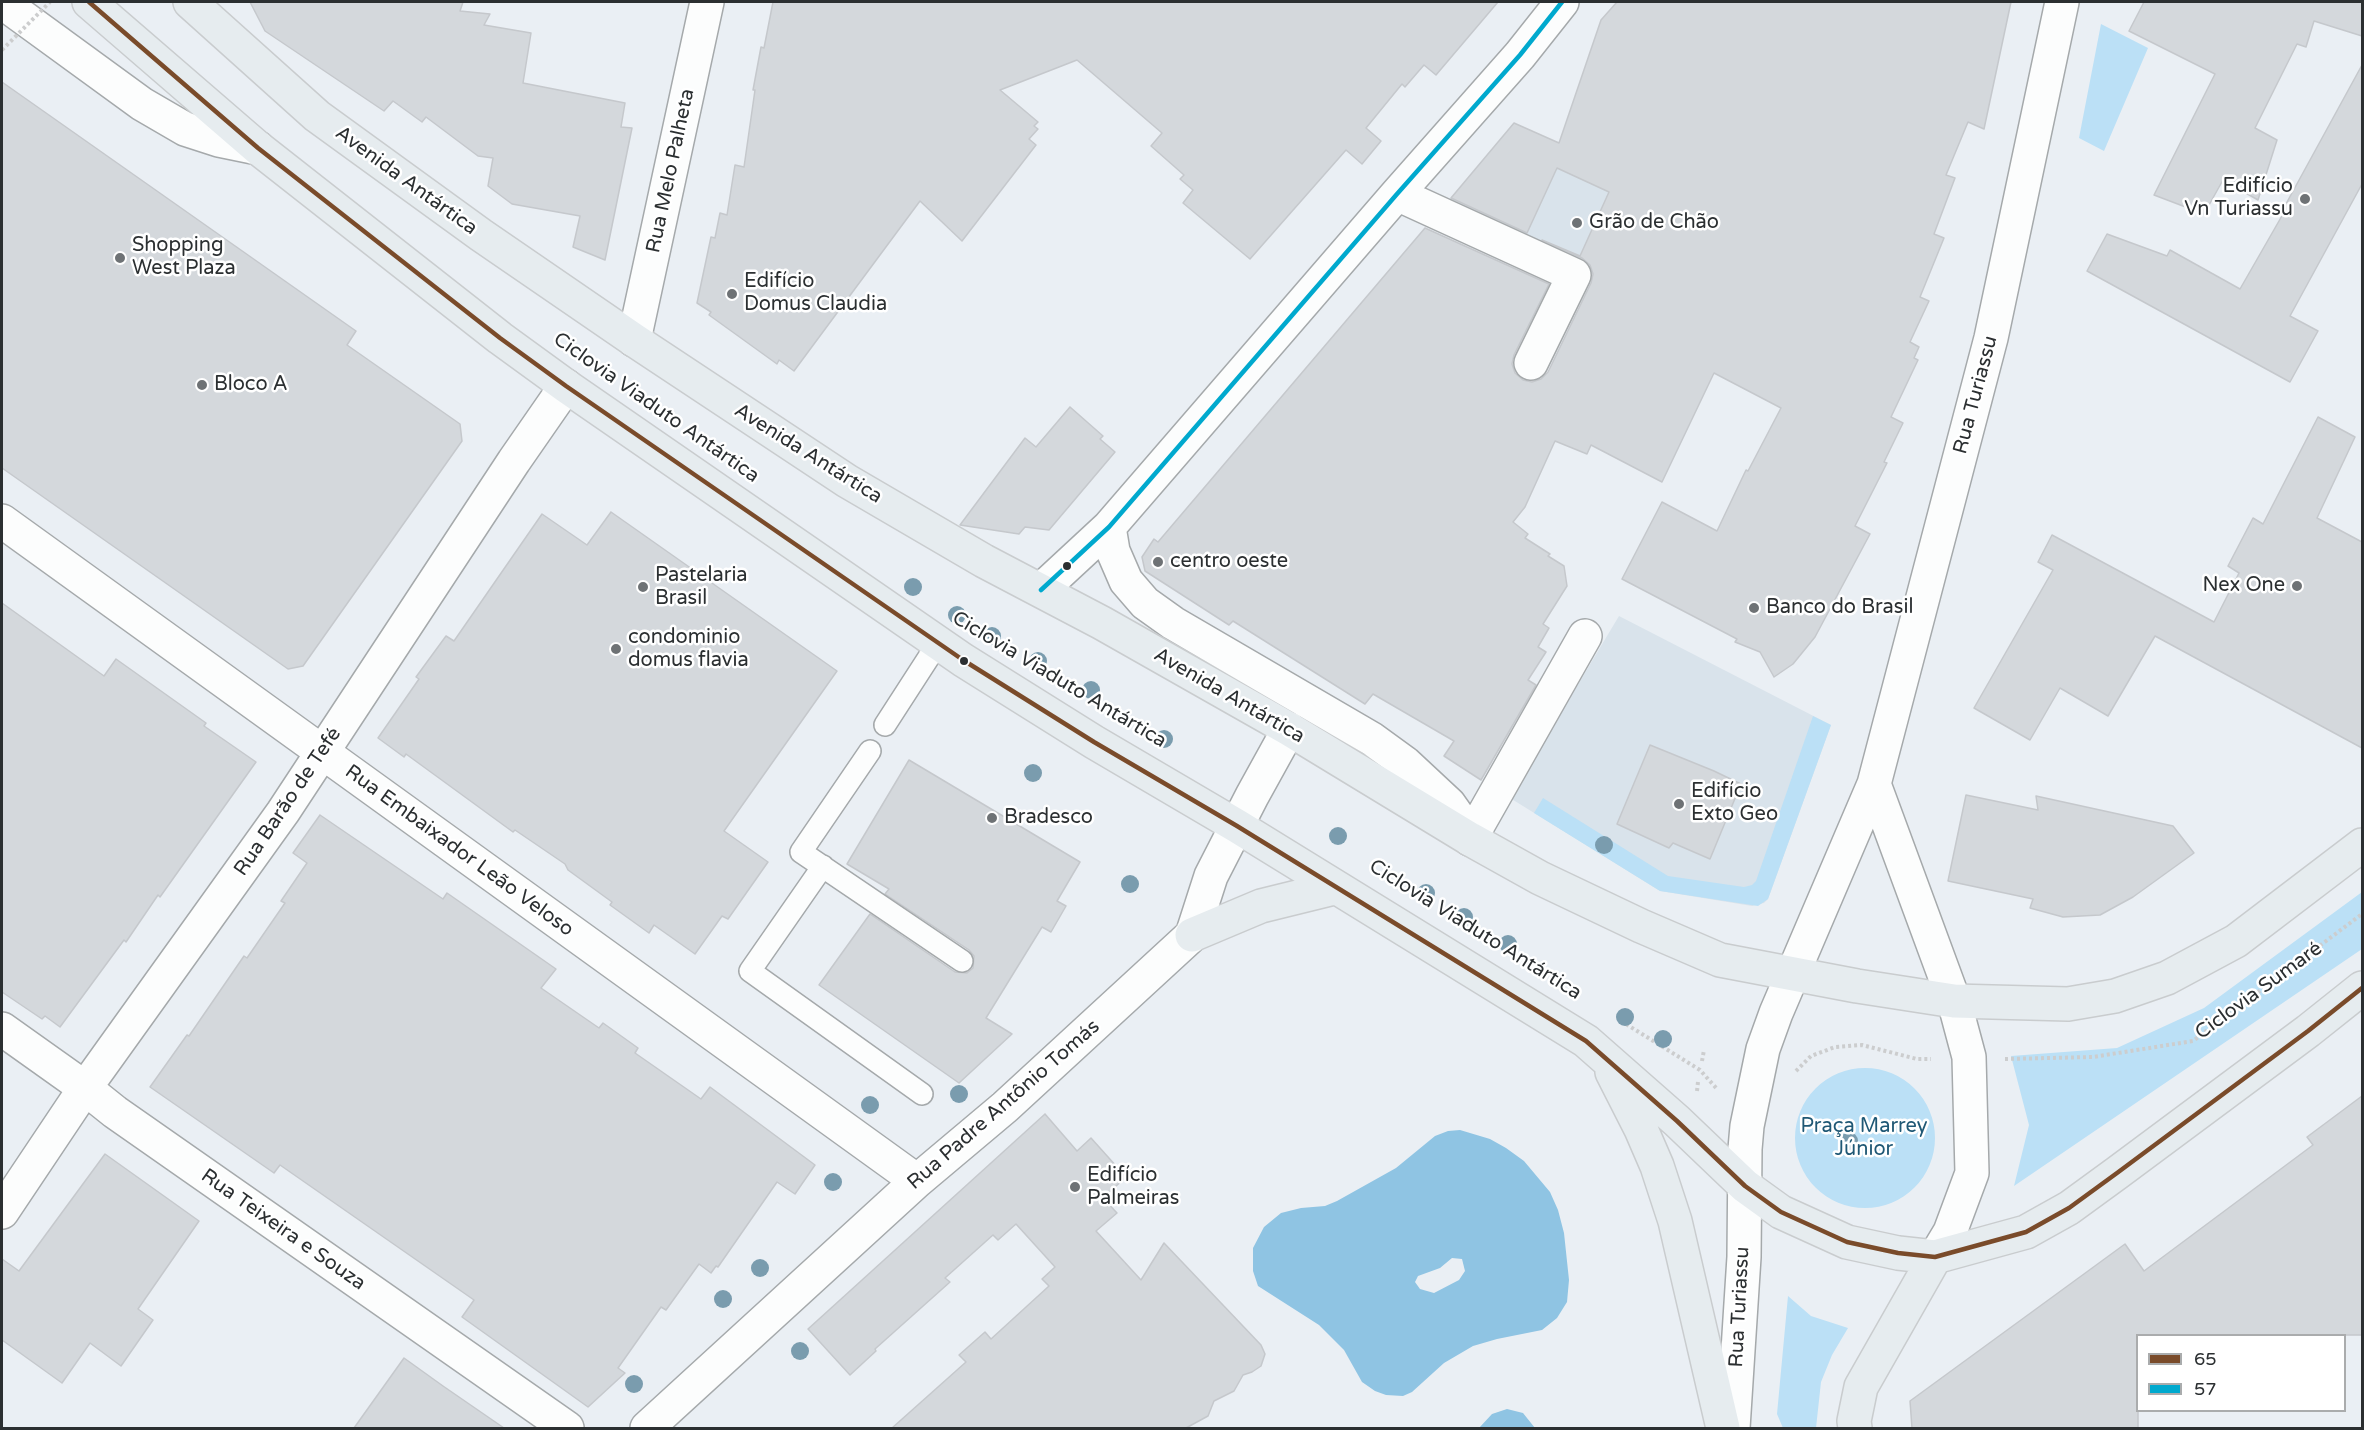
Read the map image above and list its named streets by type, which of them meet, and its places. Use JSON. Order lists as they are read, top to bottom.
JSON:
{
  "streets": {
    "main road": ["Avenida Antártica"],
    "street": [
      "Rua Melo Palheta",
      "Rua Turiassu",
      "Rua Barão de Tefé",
      "Rua Embaixador Leão Veloso",
      "Rua Padre Antônio Tomás",
      "Rua Teixeira e Souza"
    ],
    "path": ["Ciclovia Sumaré"]
  },
  "crossings": [
    ["Rua Melo Palheta", "Avenida Antártica"],
    ["Avenida Antártica", "Rua Turiassu"],
    ["Avenida Antártica", "Rua Padre Antônio Tomás"],
    ["Rua Barão de Tefé", "Rua Embaixador Leão Veloso"],
    ["Rua Barão de Tefé", "Rua Teixeira e Souza"],
    ["Rua Embaixador Leão Veloso", "Rua Padre Antônio Tomás"]
  ],
  "parks": ["Praça Marrey Júnior"],
  "places": [
    "Edifício Vn Turiassu",
    "Grão de Chão",
    "Shopping West Plaza",
    "Edifício Domus Claudia",
    "Bloco A",
    "centro oeste",
    "Nex One",
    "Pastelaria Brasil",
    "Banco do Brasil",
    "condominio domus flavia",
    "Edifício Exto Geo",
    "Bradesco",
    "Edifício Palmeiras"
  ],
  "lines": ["transit line 65", "transit line 57"],
  "legend": ["65", "57"]
}
